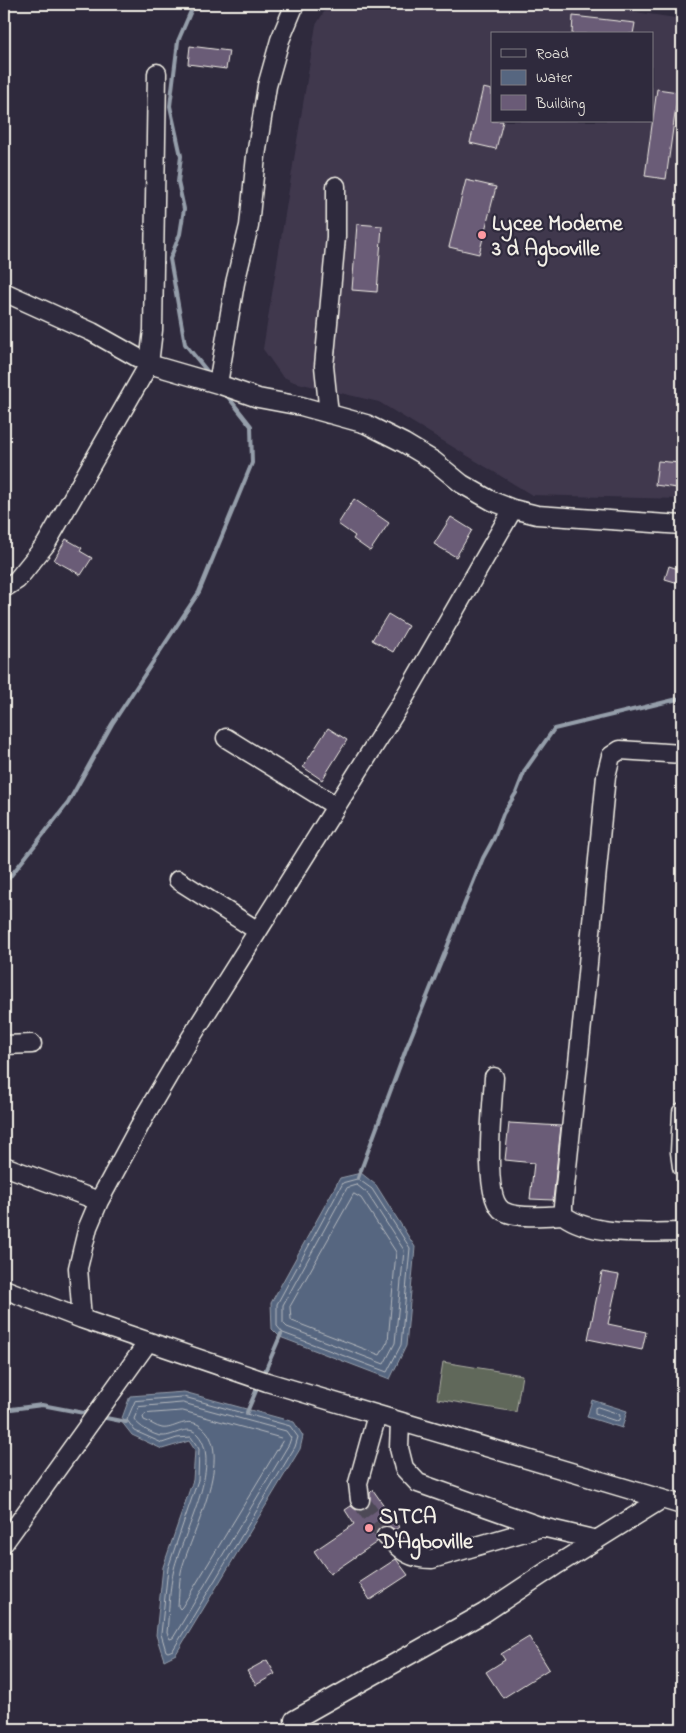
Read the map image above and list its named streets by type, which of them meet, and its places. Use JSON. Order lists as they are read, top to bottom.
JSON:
{
  "places": ["Lycee Moderne 3 d Agboville", "SITCA D'Agboville"],
  "legend": ["Road", "Water", "Building"]
}
